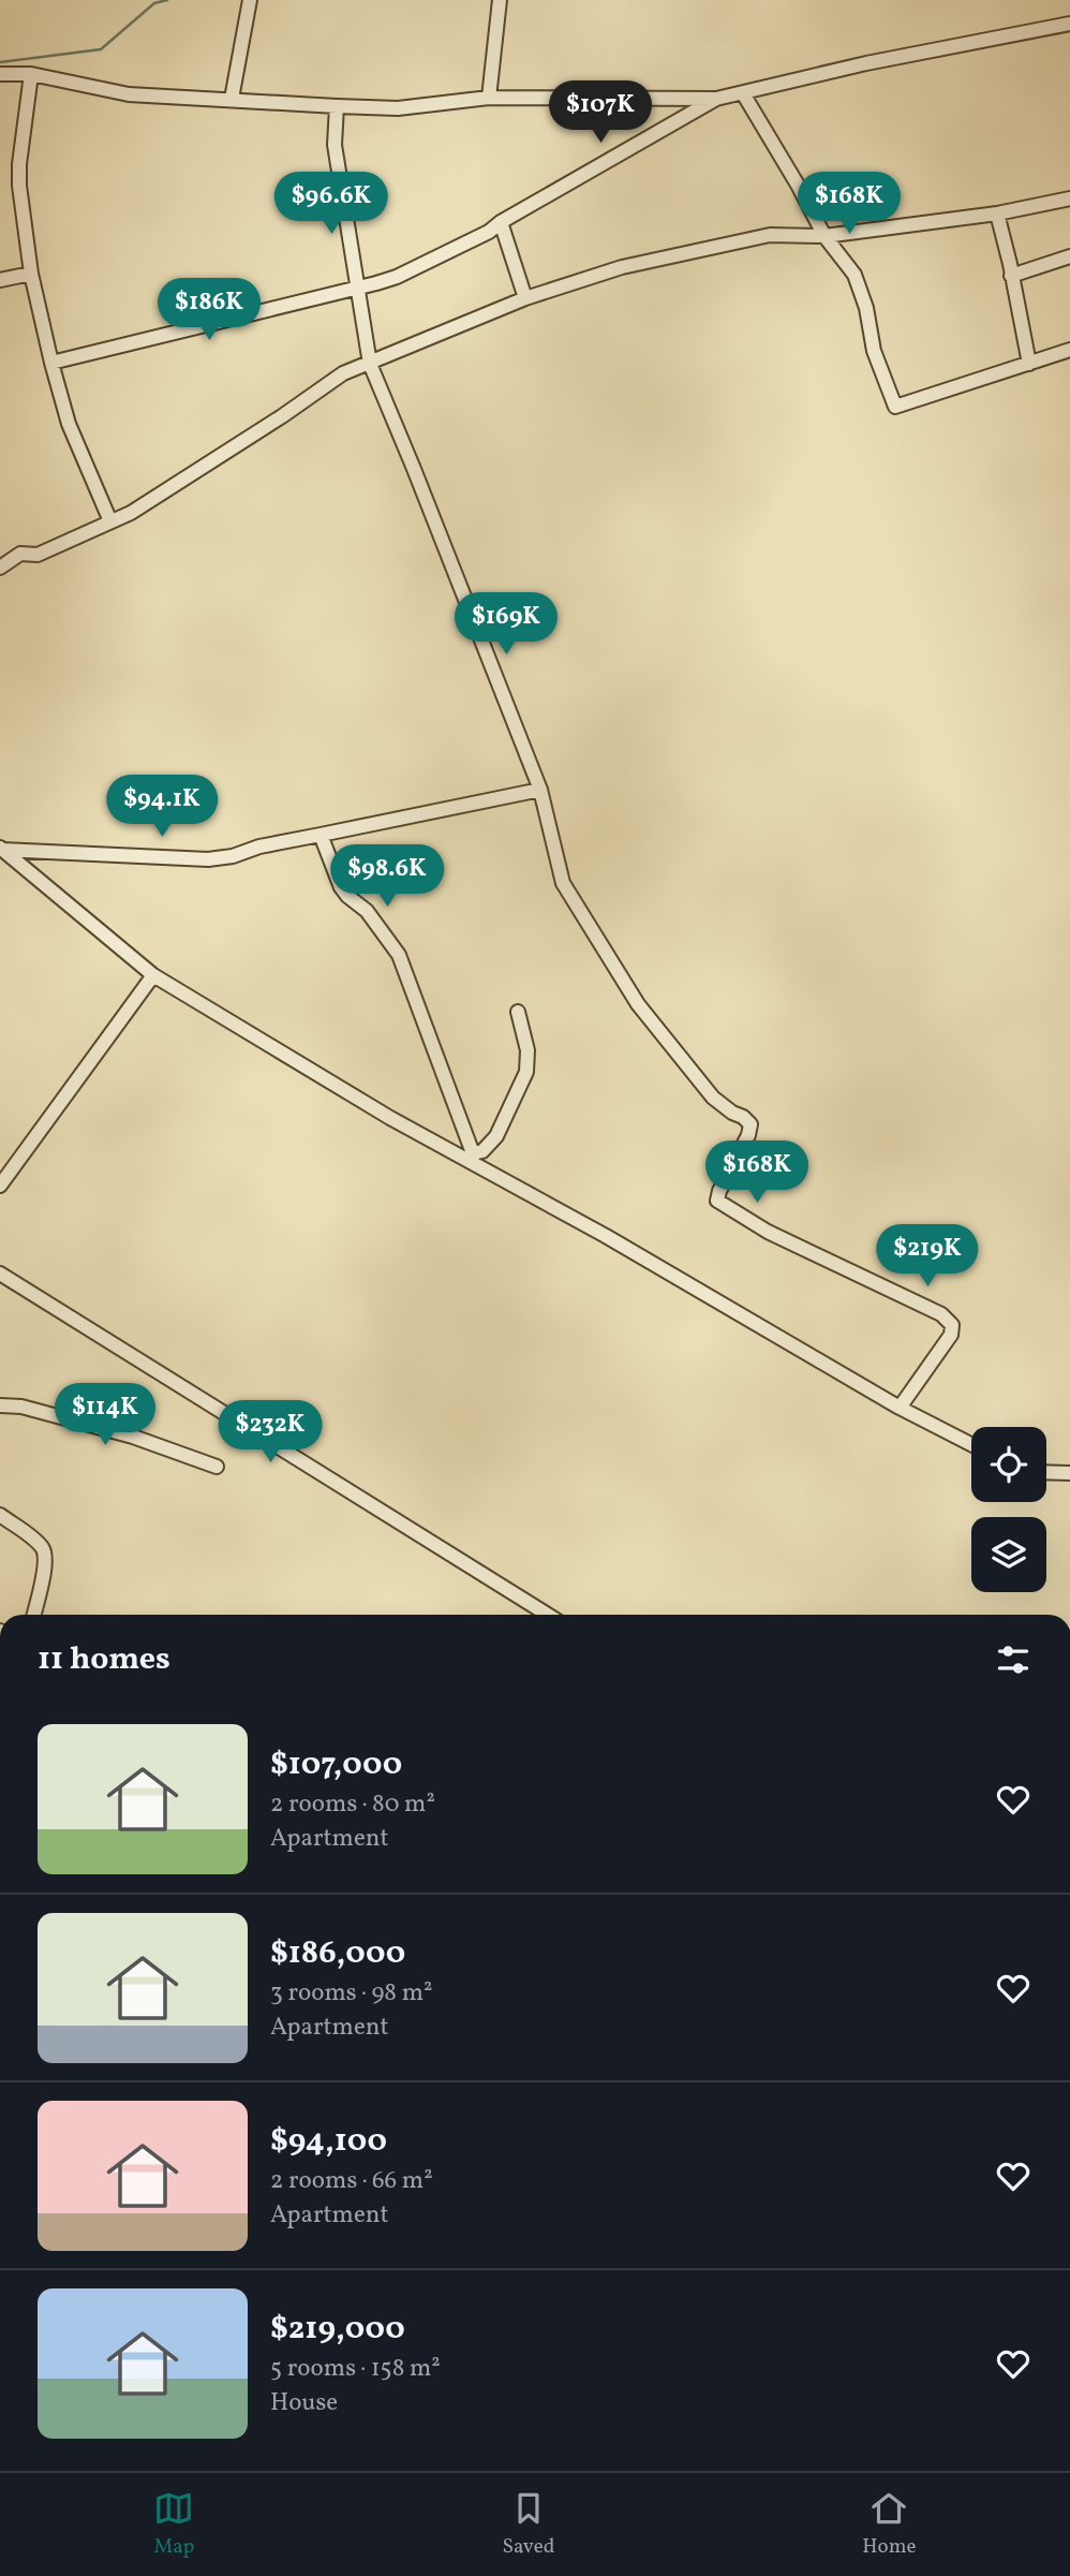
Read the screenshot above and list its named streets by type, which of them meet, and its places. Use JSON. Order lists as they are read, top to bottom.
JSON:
{
  "page": {
    "price": [
      "$107K",
      "$96.6K",
      "$168K",
      "$186K",
      "$169K",
      "$94.1K",
      "$98.6K",
      "$168K",
      "$219K",
      "$114K",
      "$232K"
    ],
    "heading": "11 homes",
    "list": [
      {
        "name": "$107,000",
        "note": "2 rooms · 80 m² · Apartment"
      },
      {
        "name": "$186,000",
        "note": "3 rooms · 98 m² · Apartment"
      },
      {
        "name": "$94,100",
        "note": "2 rooms · 66 m² · Apartment"
      },
      {
        "name": "$219,000",
        "note": "5 rooms · 158 m² · House"
      }
    ],
    "tabs": ["Map", "Saved", "Home"]
  }
}
